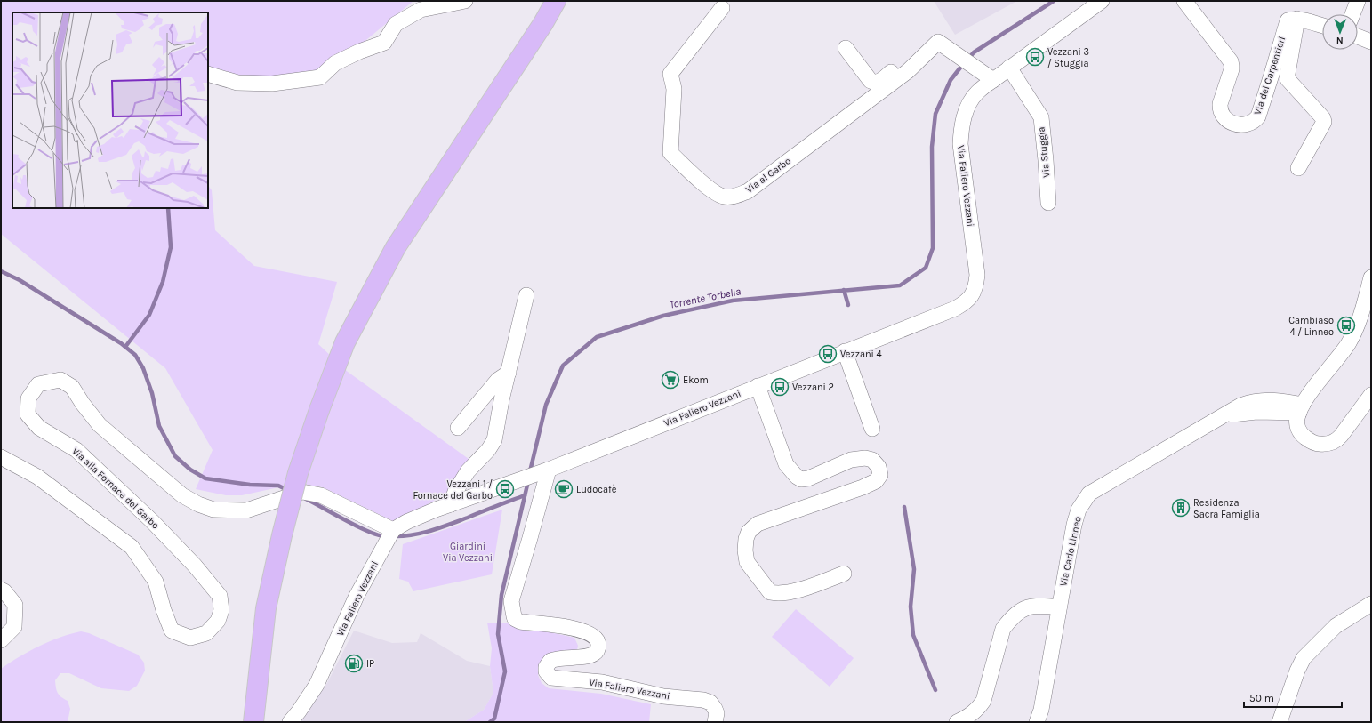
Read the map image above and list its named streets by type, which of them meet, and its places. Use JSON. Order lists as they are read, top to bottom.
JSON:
{
  "streets": {
    "street": [
      "Via dei Carpentieri",
      "Via Stuggia",
      "Via al Garbo",
      "Via Faliero Vezzani",
      "Via alla Fornace del Garbo",
      "Via Carlo Linneo"
    ]
  },
  "crossings": [
    ["Via Stuggia", "Via Faliero Vezzani"],
    ["Via al Garbo", "Via Faliero Vezzani"],
    ["Via Faliero Vezzani", "Via alla Fornace del Garbo"]
  ],
  "water": ["Torrente Torbella"],
  "parks": ["Giardini Via Vezzani"],
  "places": {
    "bus stop": [
      "Vezzani 3 / Stuggia",
      "Cambiaso 4 / Linneo",
      "Vezzani 4",
      "Vezzani 2",
      "Vezzani 1 / Fornace del Garbo"
    ],
    "supermarket": ["Ekom"],
    "cafe": ["Ludocafè"],
    "building": ["Residenza Sacra Famiglia"],
    "fuel station": ["IP"]
  },
  "scale_bar": "50 m",
  "north": "bottom"
}
